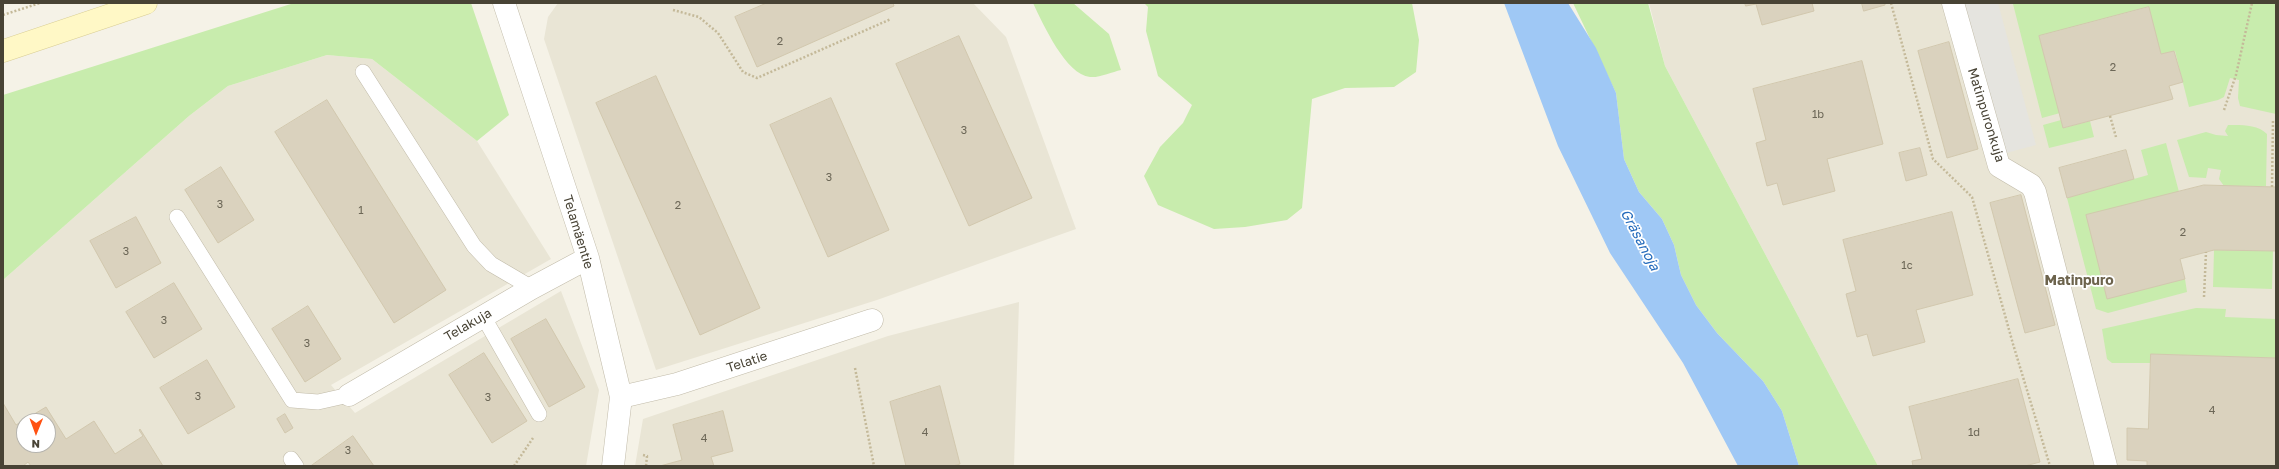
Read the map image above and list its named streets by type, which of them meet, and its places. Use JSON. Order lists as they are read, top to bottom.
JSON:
{
  "streets": {
    "street": [
      "Matinpuronkuja",
      "Telamäentie",
      "Telakuja",
      "Telatie"
    ]
  },
  "crossings": [
    ["Telamäentie", "Telakuja"],
    ["Telamäentie", "Telatie"]
  ],
  "districts": ["Matinpuro"],
  "water": ["Gräsanoja"],
  "house_numbers": [
    "2",
    "2",
    "1b",
    "3",
    "3",
    "3",
    "2",
    "1",
    "2",
    "3",
    "1c",
    "3",
    "3",
    "3",
    "3",
    "4",
    "4",
    "1d",
    "4",
    "3"
  ],
  "north": "bottom"
}
